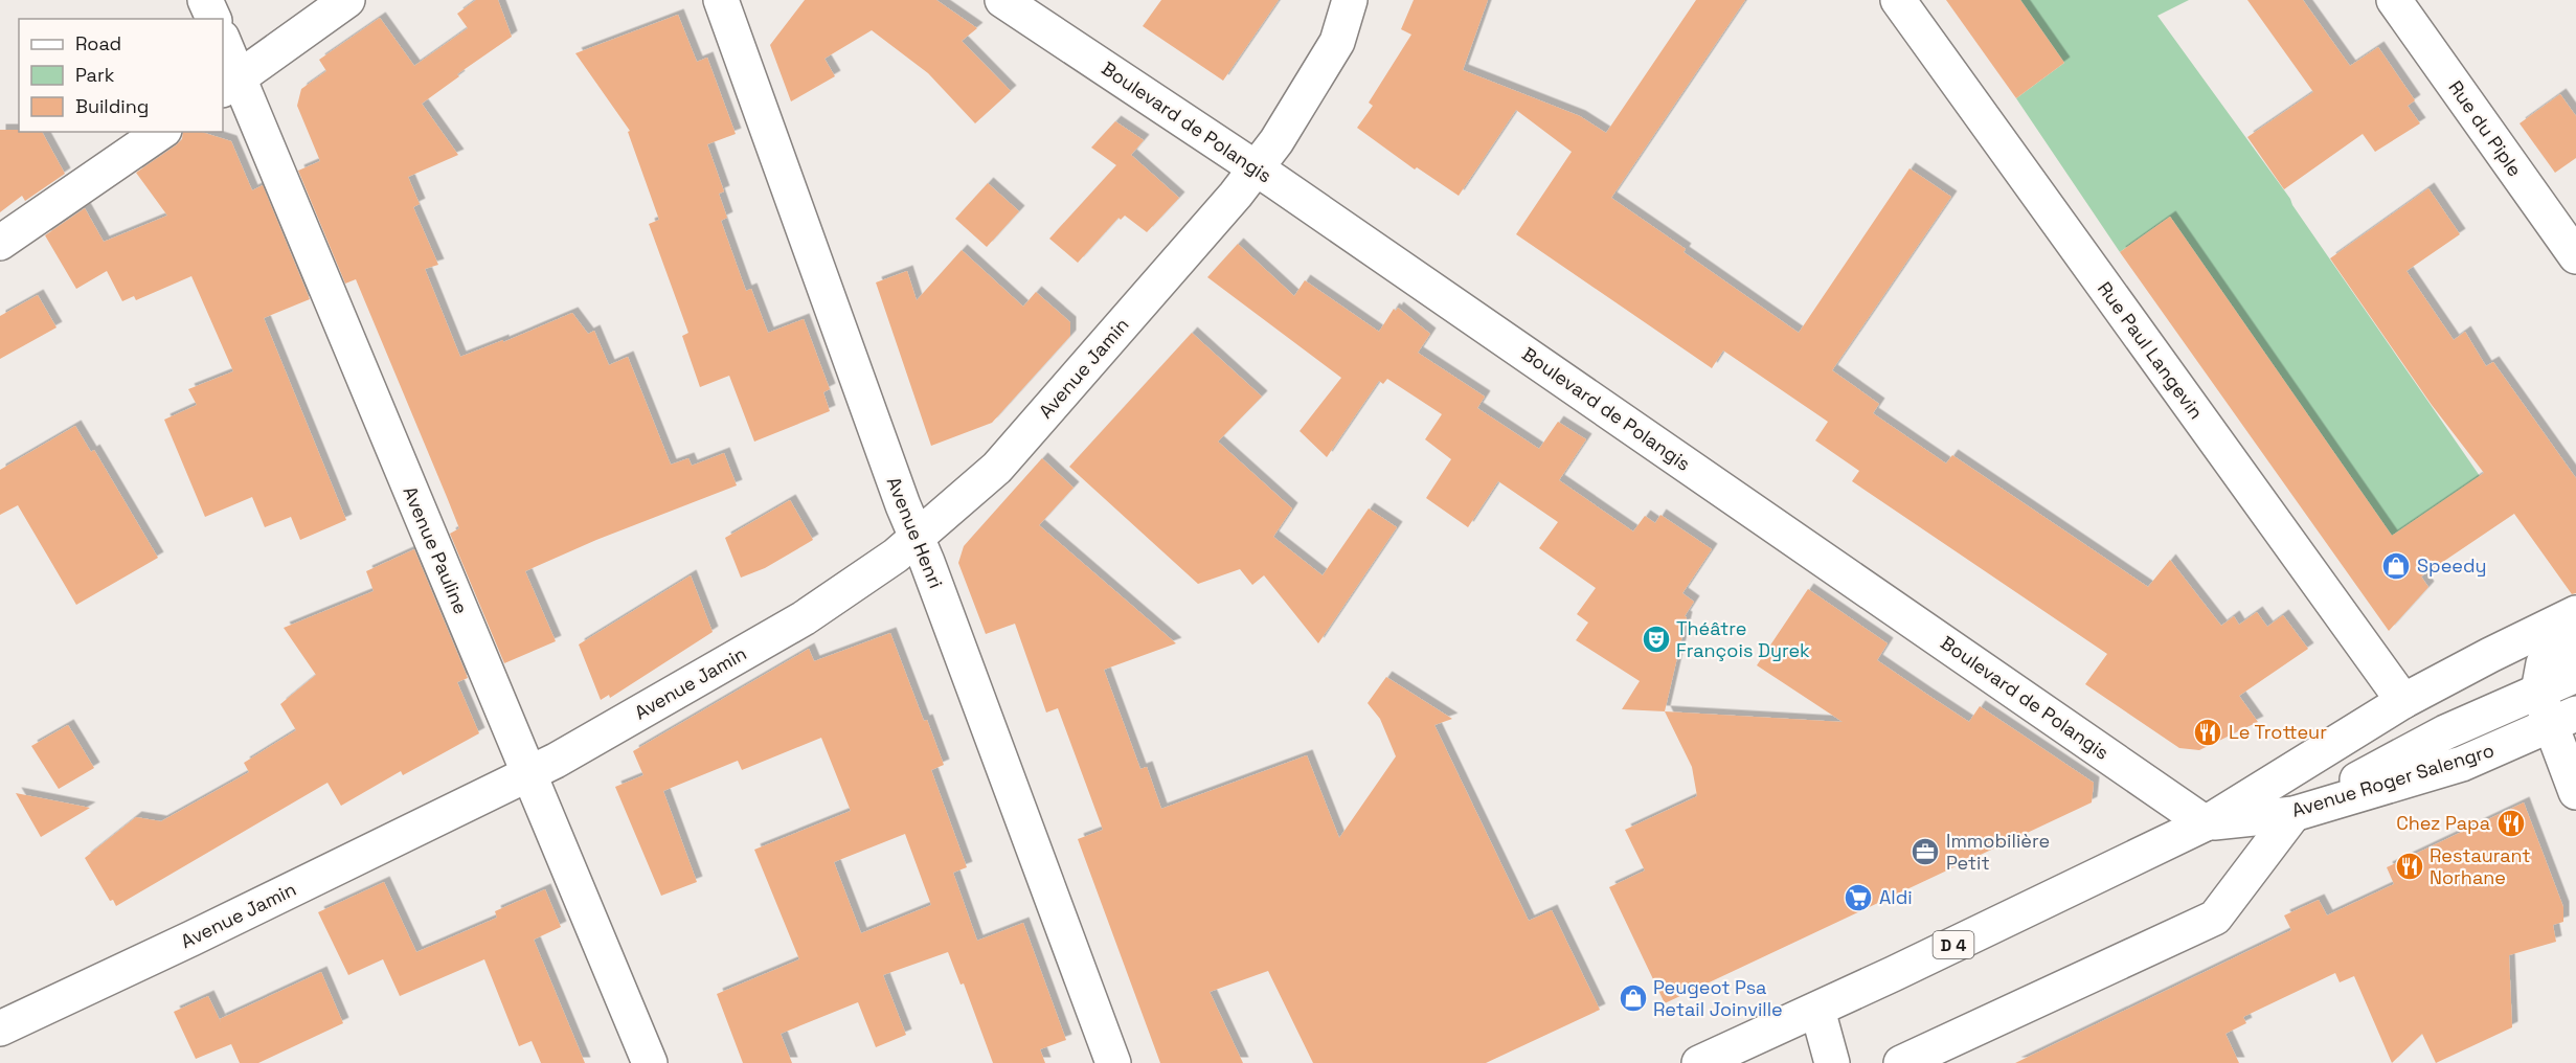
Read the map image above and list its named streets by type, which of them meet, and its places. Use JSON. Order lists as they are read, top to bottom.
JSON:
{
  "streets": {
    "street": [
      "Boulevard de Polangis",
      "Rue du Piple",
      "Rue Paul Langevin",
      "Avenue Jamin",
      "Avenue Henri",
      "Avenue Pauline",
      "Avenue Roger Salengro",
      "D 4"
    ]
  },
  "crossings": [
    ["Boulevard de Polangis", "Avenue Jamin"],
    ["Boulevard de Polangis", "Avenue Roger Salengro"],
    ["Boulevard de Polangis", "D 4"],
    ["Rue Paul Langevin", "Avenue Roger Salengro"],
    ["Avenue Jamin", "Avenue Henri"],
    ["Avenue Jamin", "Avenue Pauline"],
    ["Avenue Roger Salengro", "D 4"]
  ],
  "places": {
    "shop": ["Speedy", "Peugeot Psa Retail Joinville"],
    "theatre": ["Théâtre François Dyrek"],
    "restaurant": ["Le Trotteur", "Chez Papa", "Restaurant Norhane"],
    "office": ["Immobilière Petit"],
    "supermarket": ["Aldi"]
  },
  "legend": ["Road", "Park", "Building"]
}
